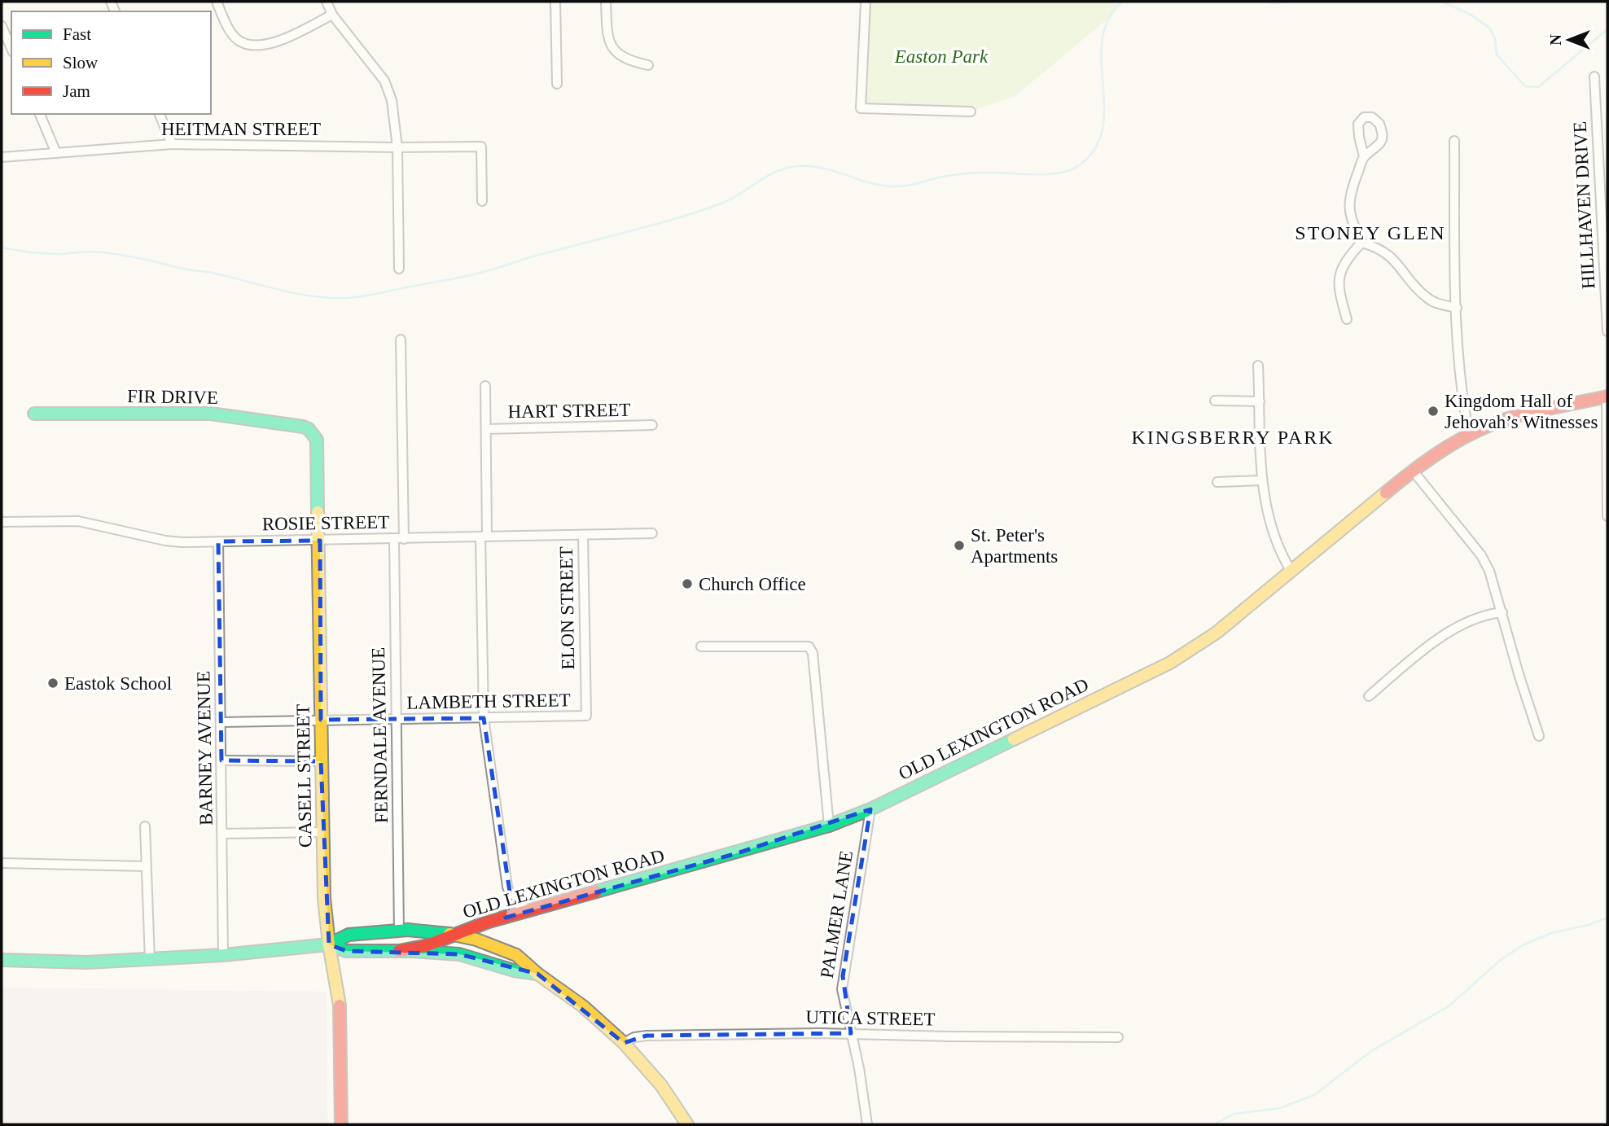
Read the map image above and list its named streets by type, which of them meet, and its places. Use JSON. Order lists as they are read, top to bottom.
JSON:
{
  "streets": {
    "street": [
      "HEITMAN STREET",
      "HILLHAVEN DRIVE",
      "FIR DRIVE",
      "HART STREET",
      "ROSIE STREET",
      "ELON STREET",
      "LAMBETH STREET",
      "OLD LEXINGTON ROAD",
      "FERNDALE AVENUE",
      "BARNEY AVENUE",
      "CASELL STREET",
      "PALMER LANE",
      "UTICA STREET"
    ]
  },
  "crossings": [
    ["FIR DRIVE", "CASELL STREET"],
    ["ROSIE STREET", "ELON STREET"],
    ["ROSIE STREET", "FERNDALE AVENUE"],
    ["ROSIE STREET", "BARNEY AVENUE"],
    ["ROSIE STREET", "CASELL STREET"],
    ["ELON STREET", "LAMBETH STREET"],
    ["LAMBETH STREET", "FERNDALE AVENUE"],
    ["LAMBETH STREET", "BARNEY AVENUE"],
    ["LAMBETH STREET", "CASELL STREET"],
    ["OLD LEXINGTON ROAD", "FERNDALE AVENUE"],
    ["OLD LEXINGTON ROAD", "BARNEY AVENUE"],
    ["OLD LEXINGTON ROAD", "CASELL STREET"],
    ["OLD LEXINGTON ROAD", "PALMER LANE"],
    ["PALMER LANE", "UTICA STREET"]
  ],
  "districts": ["STONEY GLEN", "KINGSBERRY PARK"],
  "parks": ["Easton Park"],
  "places": [
    "Kingdom Hall of Jehovah’s Witnesses",
    "St. Peter's Apartments",
    "Church Office",
    "Eastok School"
  ],
  "legend": ["Fast", "Slow", "Jam"],
  "north": "left"
}
